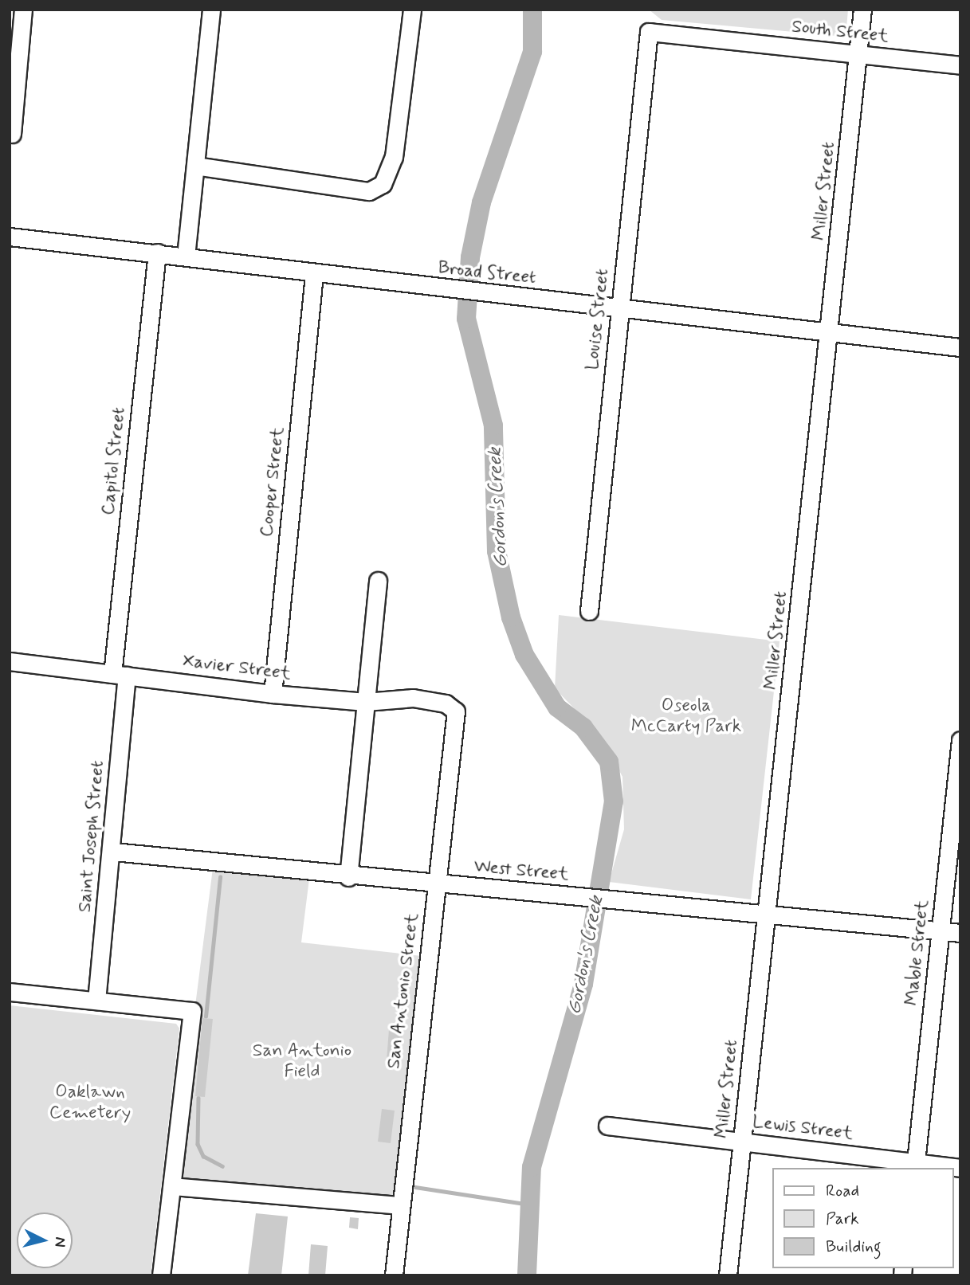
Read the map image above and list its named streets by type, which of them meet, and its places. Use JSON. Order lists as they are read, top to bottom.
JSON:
{
  "streets": {
    "street": [
      "South Street",
      "Miller Street",
      "Broad Street",
      "Louise Street",
      "Capitol Street",
      "Cooper Street",
      "Xavier Street",
      "Saint Joseph Street",
      "West Street",
      "Mable Street",
      "San Antonio Street",
      "Lewis Street"
    ]
  },
  "crossings": [
    ["South Street", "Miller Street"],
    ["South Street", "Louise Street"],
    ["Miller Street", "Broad Street"],
    ["Miller Street", "West Street"],
    ["Miller Street", "Lewis Street"],
    ["Broad Street", "Louise Street"],
    ["Broad Street", "Capitol Street"],
    ["Broad Street", "Cooper Street"],
    ["Capitol Street", "Xavier Street"],
    ["Capitol Street", "Saint Joseph Street"],
    ["Cooper Street", "Xavier Street"],
    ["Xavier Street", "Saint Joseph Street"],
    ["Xavier Street", "San Antonio Street"],
    ["Saint Joseph Street", "West Street"],
    ["West Street", "Mable Street"],
    ["West Street", "San Antonio Street"],
    ["Mable Street", "Lewis Street"]
  ],
  "water": ["Gordon's Creek"],
  "parks": ["Oseola McCarty Park", "San Antonio Field", "Oaklawn Cemetery"],
  "legend": ["Road", "Park", "Building"],
  "north": "right"
}
